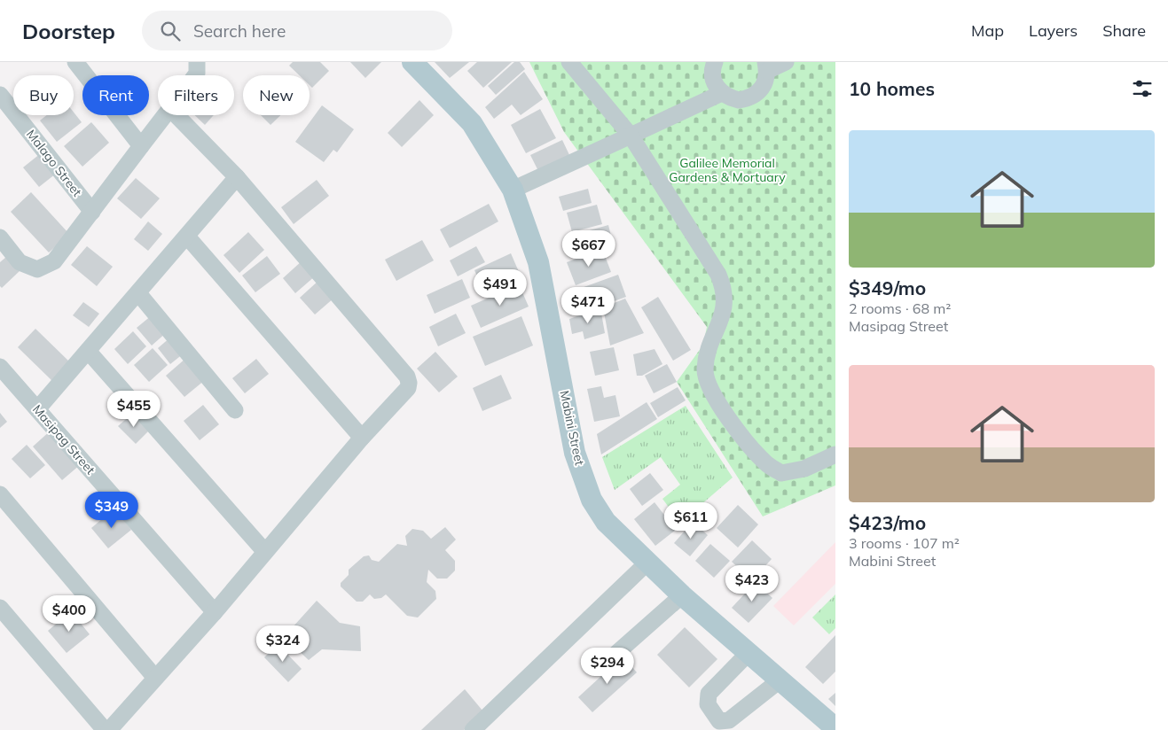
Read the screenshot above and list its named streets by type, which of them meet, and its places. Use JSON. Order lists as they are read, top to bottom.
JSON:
{
  "streets": {
    "main road": ["Mabini Street"],
    "street": ["Malago Street", "Masipag Street"]
  },
  "parks": ["Galilee Memorial Gardens & Mortuary"],
  "page": {
    "header": "Doorstep",
    "search": "Search here",
    "nav": ["Map", "Layers", "Share"],
    "heading": "10 homes",
    "chip": [
      "Buy",
      "Rent",
      "Filters",
      "New"
    ],
    "list": [
      {
        "name": "$349/mo",
        "note": "2 rooms · 68 m² · Masipag Street"
      },
      {
        "name": "$423/mo",
        "note": "3 rooms · 107 m² · Mabini Street"
      }
    ],
    "price": [
      "$667",
      "$491",
      "$471",
      "$455",
      "$349",
      "$611",
      "$423",
      "$400",
      "$324",
      "$294"
    ]
  }
}
